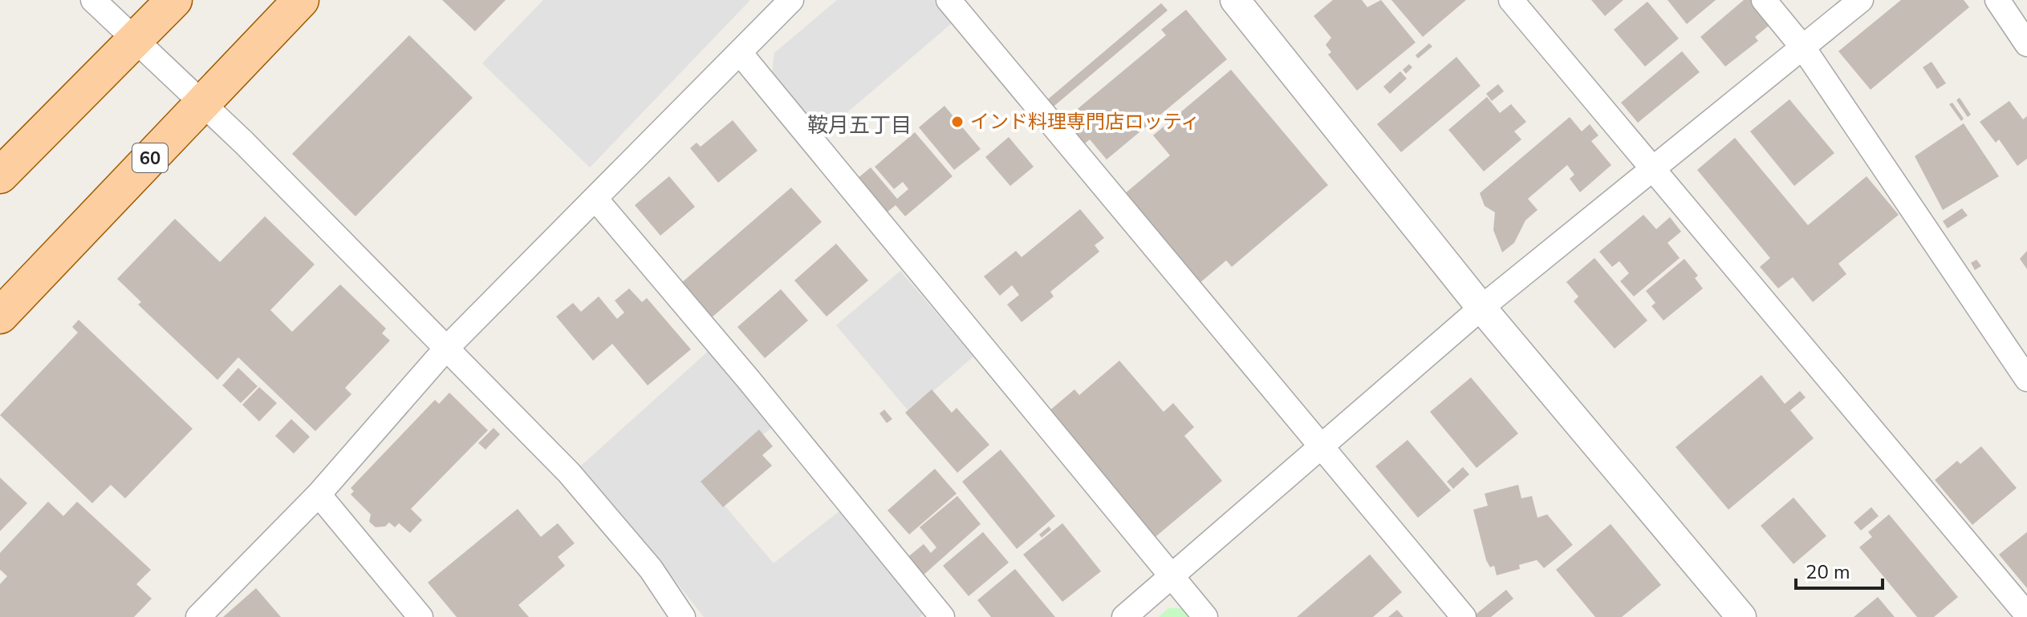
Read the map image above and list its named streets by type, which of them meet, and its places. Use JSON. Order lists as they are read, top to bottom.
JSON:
{
  "streets": {
    "main road": ["60"]
  },
  "districts": ["鞍月五丁目"],
  "places": ["インド料理専門店ロッティ"],
  "scale_bar": "20 m"
}
